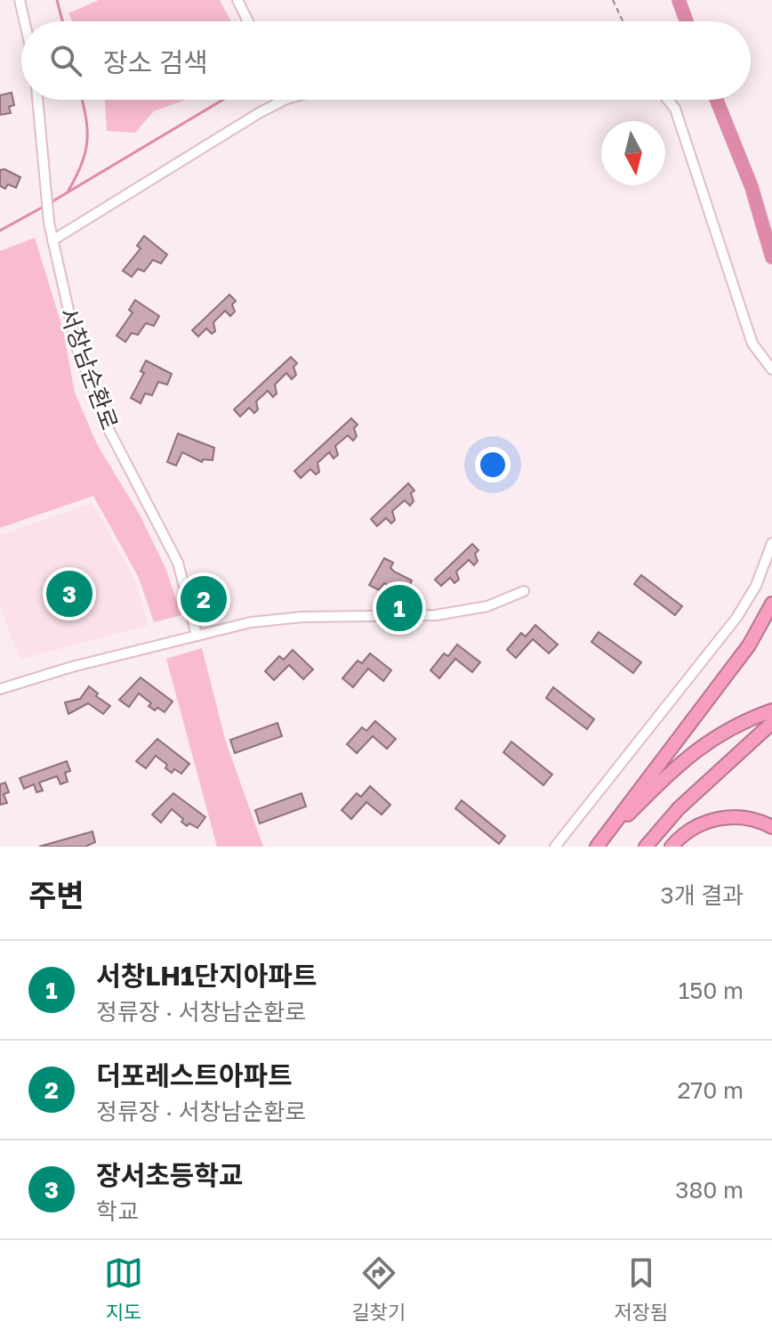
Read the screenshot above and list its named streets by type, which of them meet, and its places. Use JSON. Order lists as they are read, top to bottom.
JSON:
{
  "streets": {
    "street": ["서창남순환로"]
  },
  "north": "bottom",
  "page": {
    "search": "장소 검색",
    "pins": ["3", "2", "1"],
    "heading": ["주변", "3개 결과"],
    "list": [
      {
        "mark": "1",
        "name": "서창LH1단지아파트",
        "note": "정류장 · 서창남순환로",
        "value": "150 m"
      },
      {
        "mark": "2",
        "name": "더포레스트아파트",
        "note": "정류장 · 서창남순환로",
        "value": "270 m"
      },
      {
        "mark": "3",
        "name": "장서초등학교",
        "note": "학교",
        "value": "380 m"
      }
    ],
    "nav": ["지도", "길찾기", "저장됨"]
  }
}
